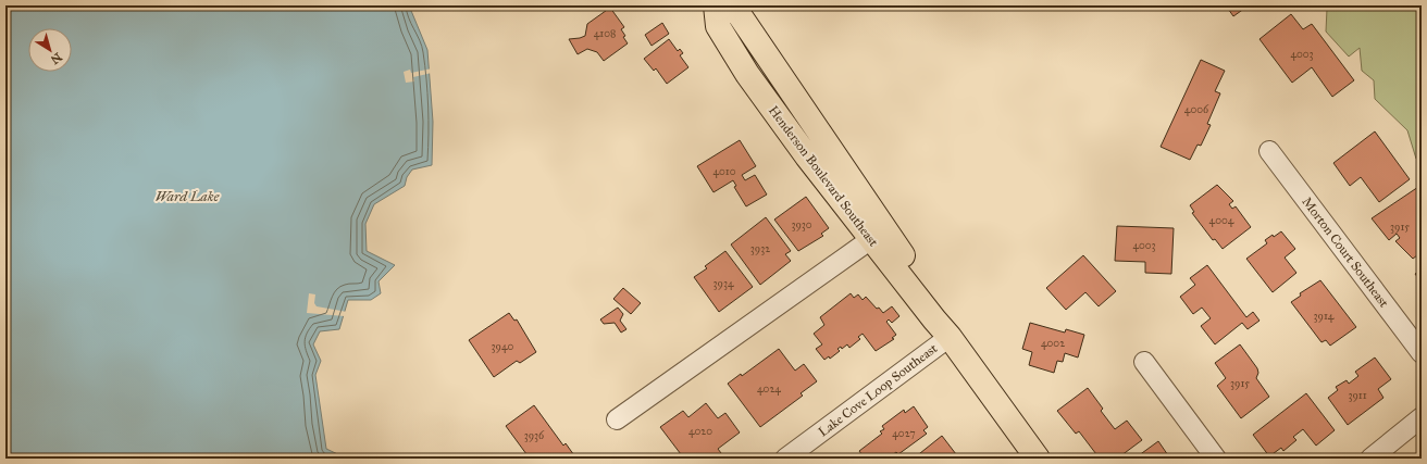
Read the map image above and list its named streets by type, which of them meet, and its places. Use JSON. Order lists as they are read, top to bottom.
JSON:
{
  "streets": {
    "main road": ["Henderson Boulevard Southeast"],
    "street": ["Morton Court Southeast", "Lake Cove Loop Southeast"]
  },
  "crossings": [
    ["Henderson Boulevard Southeast", "Lake Cove Loop Southeast"]
  ],
  "water": ["Ward Lake"],
  "house_numbers": [
    "4108",
    "4003",
    "4006",
    "4010",
    "4004",
    "3930",
    "3915",
    "4003",
    "3932",
    "3934",
    "3914",
    "4002",
    "3940",
    "3915",
    "4024",
    "3911",
    "4020",
    "4027",
    "3936"
  ],
  "north": "bottom right"
}
